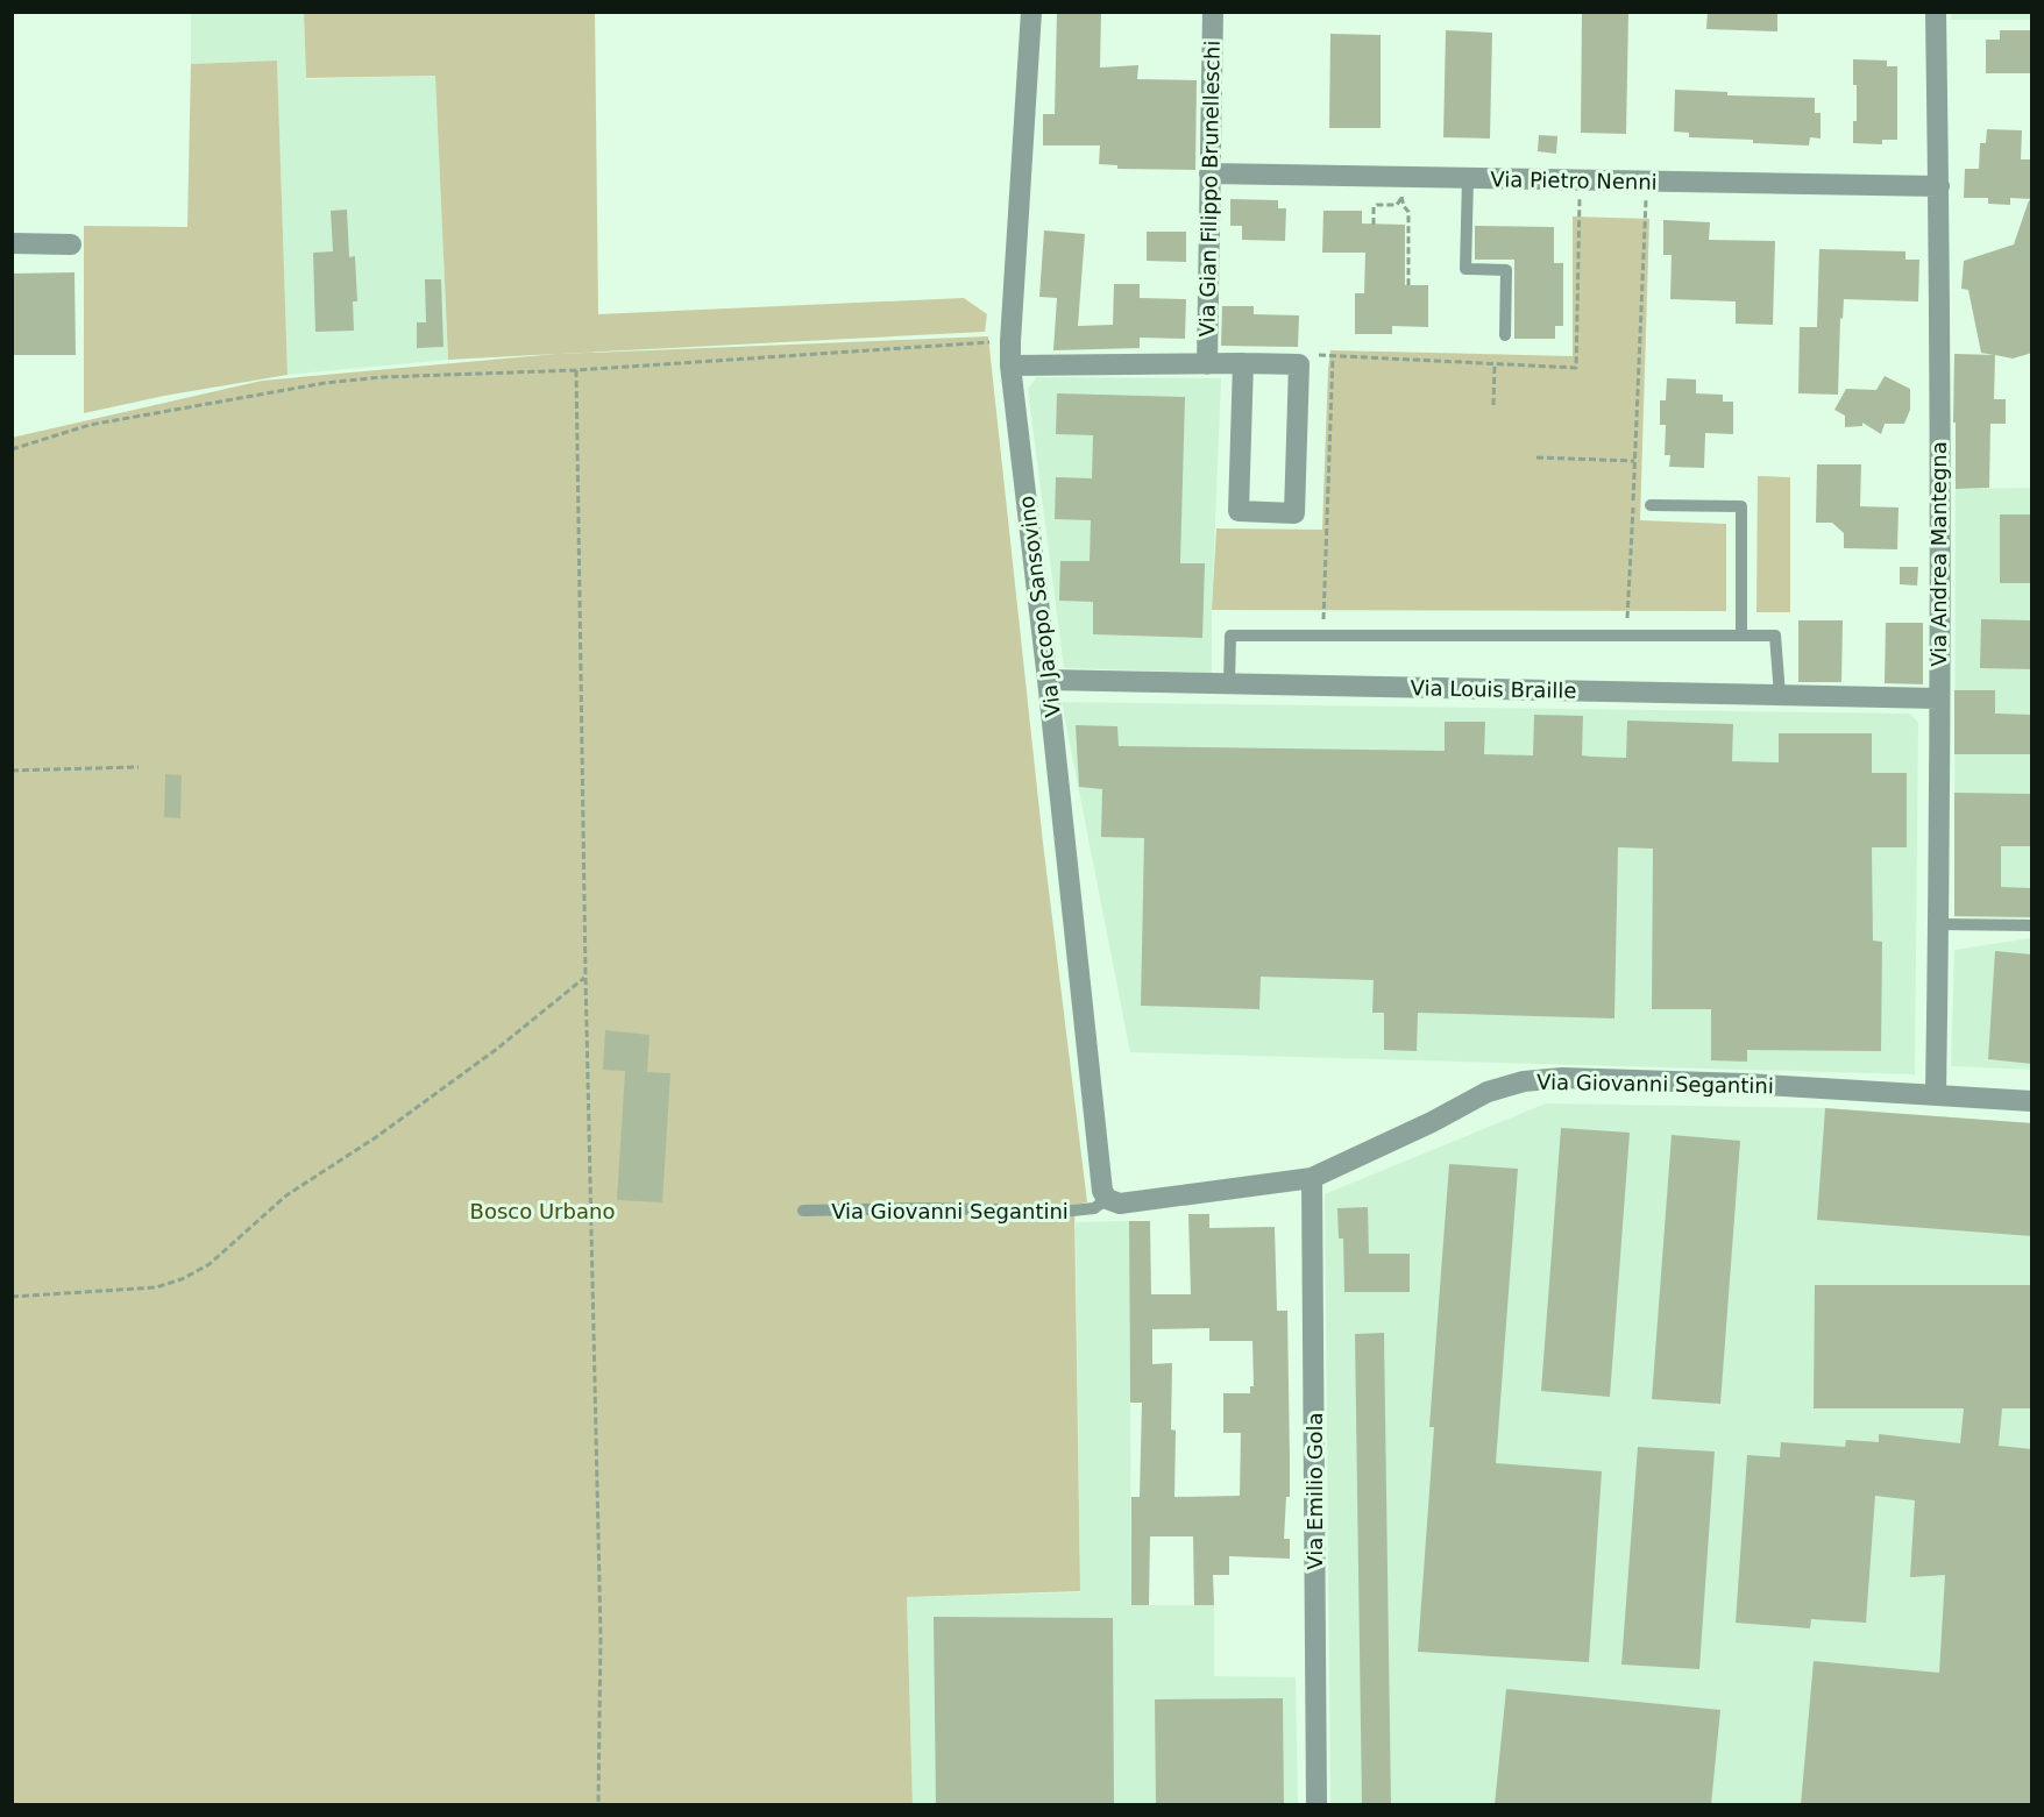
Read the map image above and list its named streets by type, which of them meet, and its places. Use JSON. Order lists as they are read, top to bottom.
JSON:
{
  "streets": {
    "street": [
      "Via Pietro Nenni",
      "Via Gian Filippo Brunelleschi",
      "Via Andrea Mantegna",
      "Via Jacopo Sansovino",
      "Via Louis Braille",
      "Via Giovanni Segantini",
      "Via Emilio Gola"
    ]
  },
  "crossings": [
    ["Via Pietro Nenni", "Via Gian Filippo Brunelleschi"],
    ["Via Pietro Nenni", "Via Andrea Mantegna"],
    ["Via Andrea Mantegna", "Via Louis Braille"],
    ["Via Andrea Mantegna", "Via Giovanni Segantini"],
    ["Via Jacopo Sansovino", "Via Louis Braille"],
    ["Via Jacopo Sansovino", "Via Giovanni Segantini"],
    ["Via Giovanni Segantini", "Via Emilio Gola"]
  ],
  "parks": ["Bosco Urbano"]
}
